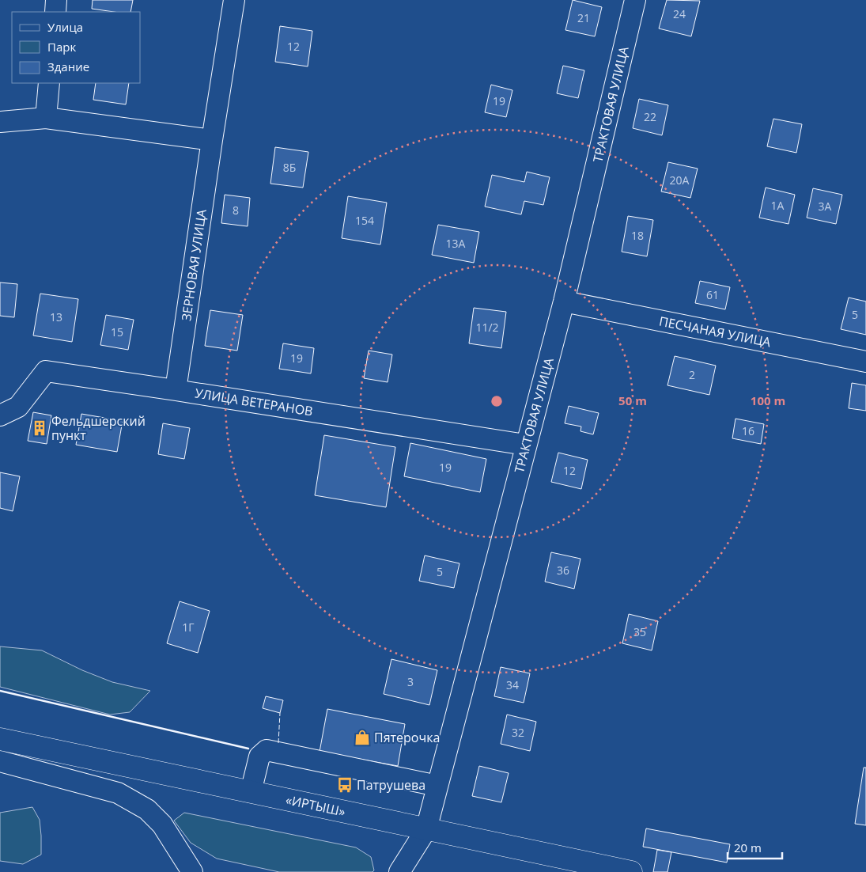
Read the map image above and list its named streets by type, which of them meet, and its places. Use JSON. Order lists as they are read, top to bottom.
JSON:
{
  "streets": {
    "highway": ["«ИРТЫШ»"],
    "street": [
      "ТРАКТОВАЯ УЛИЦА",
      "ЗЕРНОВАЯ УЛИЦА",
      "ПЕСЧАНАЯ УЛИЦА",
      "УЛИЦА ВЕТЕРАНОВ"
    ]
  },
  "crossings": [
    ["ТРАКТОВАЯ УЛИЦА", "ПЕСЧАНАЯ УЛИЦА"],
    ["ТРАКТОВАЯ УЛИЦА", "УЛИЦА ВЕТЕРАНОВ"],
    ["ТРАКТОВАЯ УЛИЦА", "«ИРТЫШ»"],
    ["ЗЕРНОВАЯ УЛИЦА", "УЛИЦА ВЕТЕРАНОВ"]
  ],
  "places": {
    "building": ["Фельдшерский пункт"],
    "shop": ["Пятерочка"],
    "bus stop": ["Патрушева"]
  },
  "house_numbers": [
    "24",
    "21",
    "12",
    "19",
    "22",
    "8Б",
    "20А",
    "1А",
    "3А",
    "8",
    "154",
    "18",
    "13А",
    "61",
    "5",
    "13",
    "11/2",
    "15",
    "19",
    "2",
    "16",
    "19",
    "12",
    "36",
    "5",
    "1Г",
    "35",
    "3",
    "34",
    "32"
  ],
  "legend": ["Улица", "Парк", "Здание"],
  "scale_bar": "20 m",
  "rings": ["50 m", "100 m"]
}
